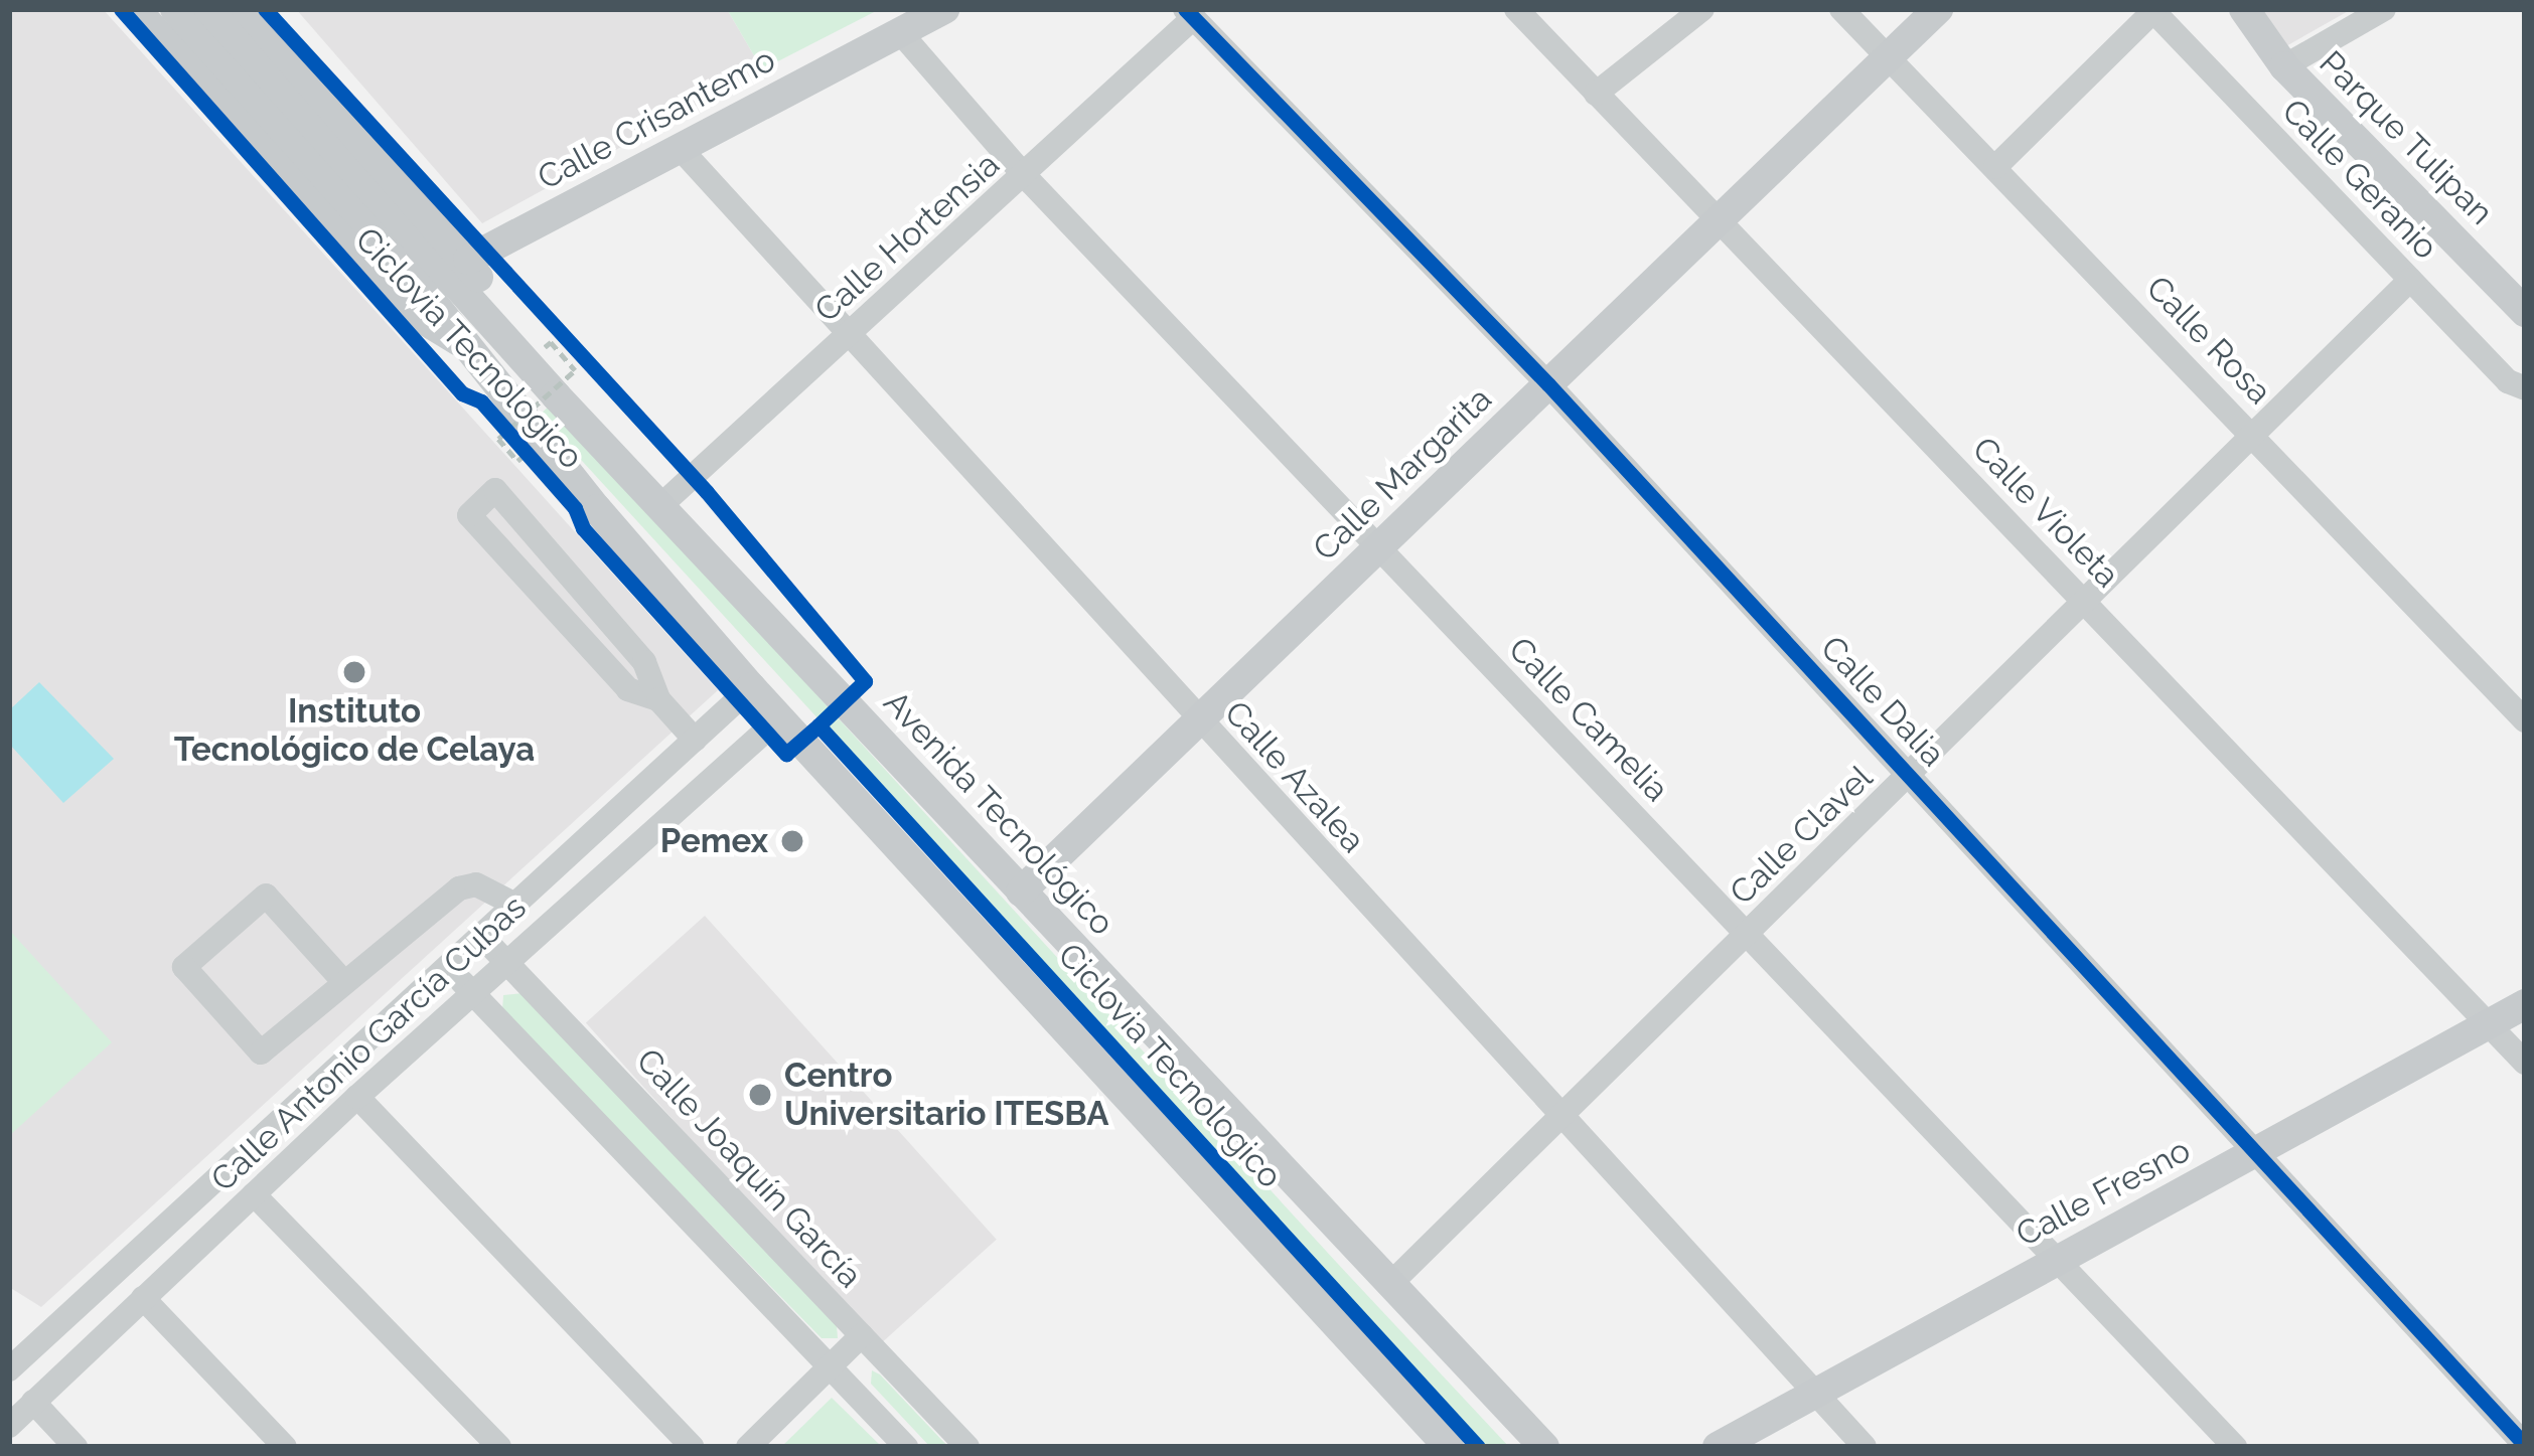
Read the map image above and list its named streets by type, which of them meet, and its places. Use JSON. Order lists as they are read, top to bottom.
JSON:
{
  "streets": {
    "main road": [
      "Calle Crisantemo",
      "Parque Tulipan",
      "Calle Margarita",
      "Avenida Tecnológico",
      "Calle Fresno"
    ],
    "street": [
      "Calle Geranio",
      "Calle Hortensia",
      "Calle Rosa",
      "Calle Violeta",
      "Calle Dalia",
      "Calle Camelia",
      "Calle Azalea",
      "Calle Clavel",
      "Calle Antonio García Cubas",
      "Calle Joaquín García"
    ],
    "cycle path": ["Ciclovia Tecnologico"]
  },
  "crossings": [
    ["Calle Crisantemo", "Calle Camelia"],
    ["Calle Crisantemo", "Calle Azalea"],
    ["Calle Geranio", "Calle Clavel"],
    ["Calle Hortensia", "Calle Dalia"],
    ["Calle Hortensia", "Calle Camelia"],
    ["Calle Hortensia", "Calle Azalea"],
    ["Calle Hortensia", "Avenida Tecnológico"],
    ["Calle Rosa", "Calle Margarita"],
    ["Calle Rosa", "Calle Clavel"],
    ["Calle Margarita", "Calle Violeta"],
    ["Calle Margarita", "Calle Dalia"],
    ["Calle Margarita", "Calle Camelia"],
    ["Calle Margarita", "Calle Azalea"],
    ["Calle Margarita", "Avenida Tecnológico"],
    ["Calle Violeta", "Calle Clavel"],
    ["Calle Violeta", "Calle Fresno"],
    ["Calle Dalia", "Calle Clavel"],
    ["Calle Dalia", "Calle Fresno"],
    ["Calle Camelia", "Calle Clavel"],
    ["Calle Camelia", "Calle Fresno"],
    ["Calle Azalea", "Calle Clavel"],
    ["Calle Azalea", "Calle Fresno"],
    ["Avenida Tecnológico", "Calle Clavel"],
    ["Avenida Tecnológico", "Calle Antonio García Cubas"],
    ["Calle Antonio García Cubas", "Calle Joaquín García"]
  ],
  "places": ["Instituto Tecnológico de Celaya", "Pemex", "Centro Universitario ITESBA"]
}
